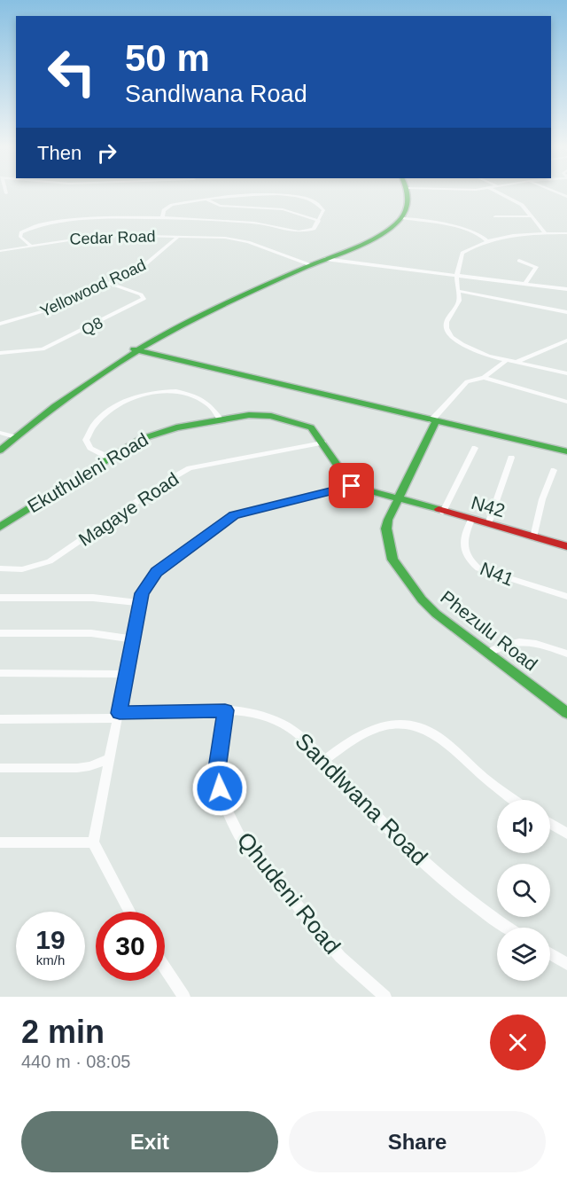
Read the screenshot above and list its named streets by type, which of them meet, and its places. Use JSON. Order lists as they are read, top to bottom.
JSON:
{
  "streets": {
    "street": [
      "Cedar Road",
      "Yellowood Road",
      "Q8",
      "Ekuthuleni Road",
      "N42",
      "Magaye Road",
      "N41",
      "Phezulu Road",
      "Sandlwana Road",
      "Qhudeni Road"
    ]
  },
  "crossings": [
    ["Cedar Road", "Yellowood Road"],
    ["Yellowood Road", "Q8"],
    ["Ekuthuleni Road", "Magaye Road"],
    ["N42", "N41"],
    ["N42", "Phezulu Road"],
    ["Sandlwana Road", "Qhudeni Road"]
  ],
  "page": {
    "turn": ["50 m", "Sandlwana Road"],
    "then": "Then",
    "speed": "19 km/h",
    "limit": "30",
    "heading": ["2 min", "440 m · 08:05"],
    "buttons": ["Exit", "Share"]
  }
}
